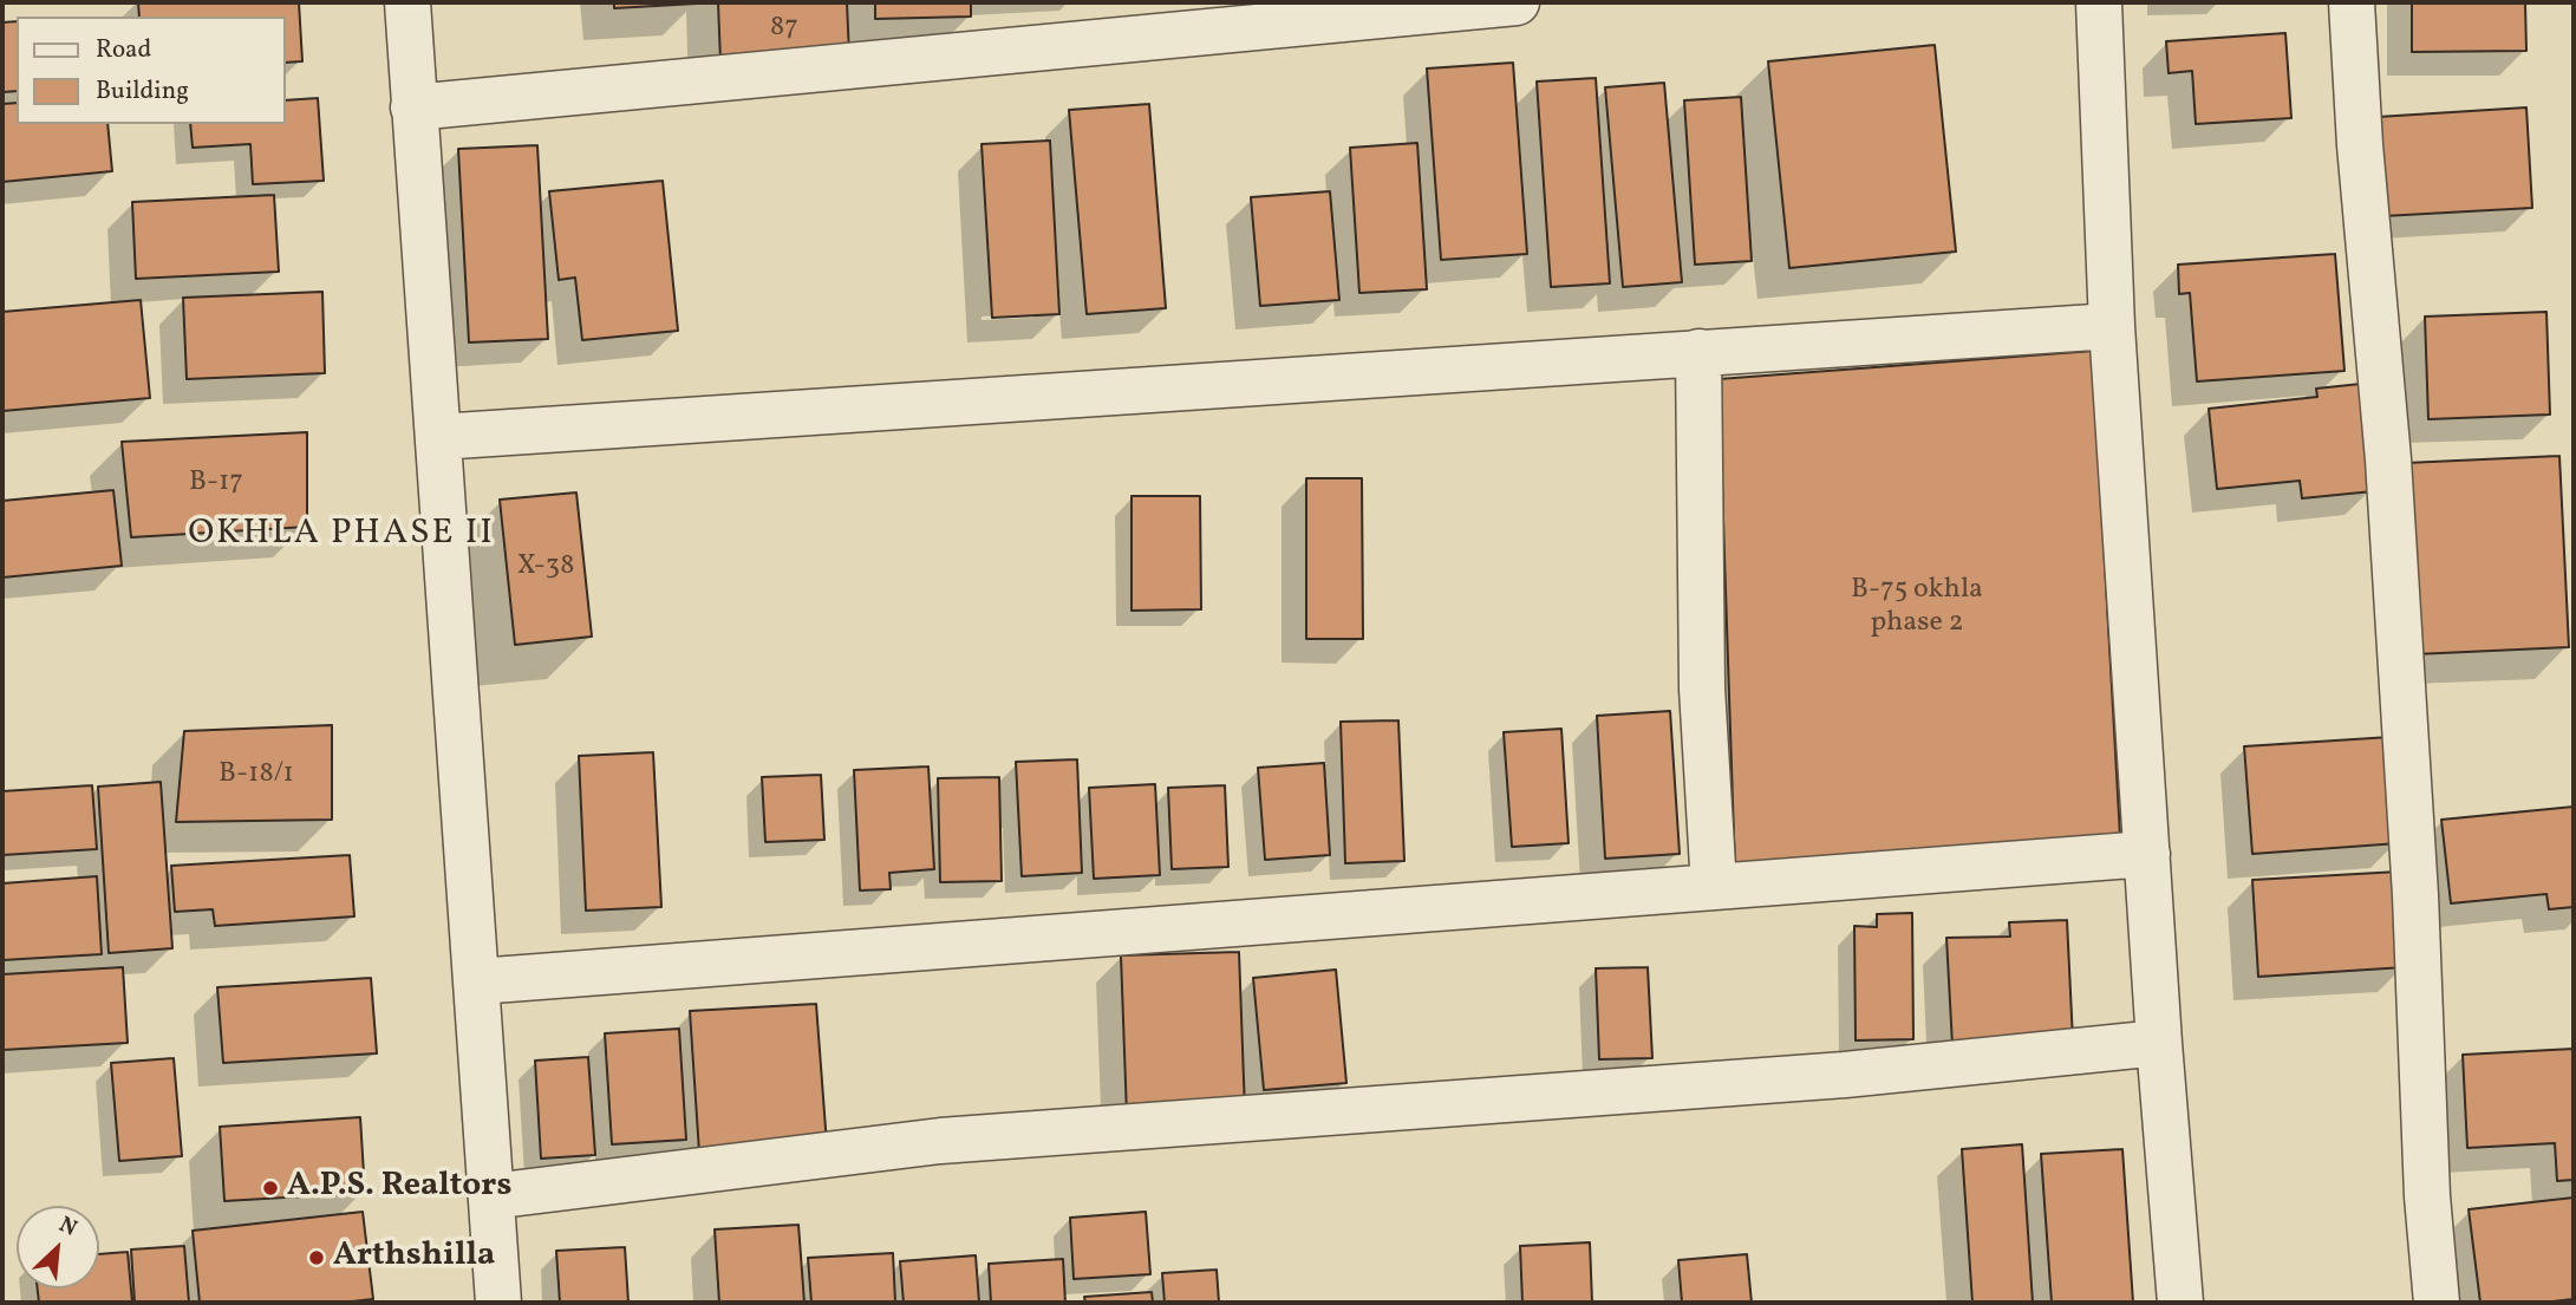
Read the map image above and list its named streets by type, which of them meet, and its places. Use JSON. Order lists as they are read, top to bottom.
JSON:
{
  "districts": ["OKHLA PHASE II"],
  "places": ["A.P.S. Realtors", "Arthshilla"],
  "house_numbers": [
    "87",
    "B-17",
    "X-38",
    "B-75 okhla phase 2",
    "B-18/1"
  ],
  "legend": ["Road", "Building"],
  "north": "top right"
}
